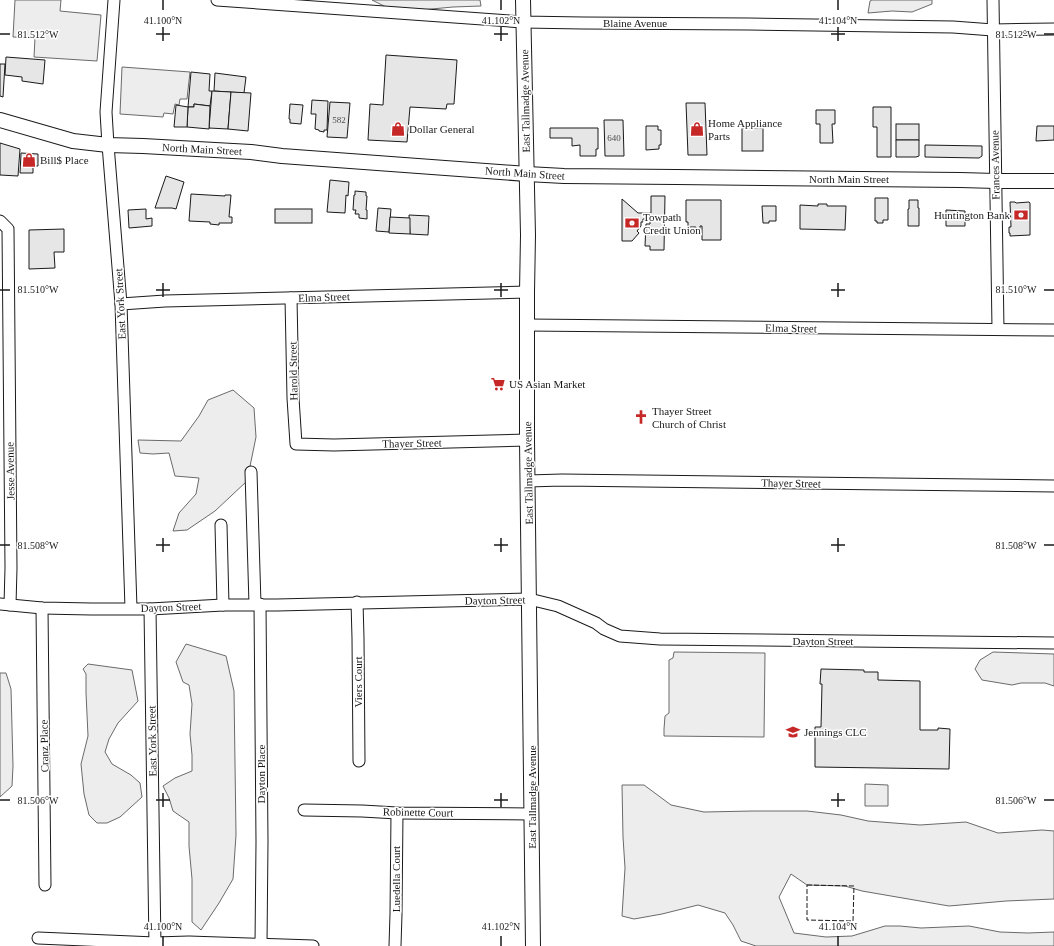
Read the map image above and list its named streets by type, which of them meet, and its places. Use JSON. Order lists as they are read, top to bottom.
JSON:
{
  "streets": {
    "main road": ["East Tallmadge Avenue", "North Main Street"],
    "street": [
      "Blaine Avenue",
      "Frances Avenue",
      "Elma Street",
      "East York Street",
      "Harold Street",
      "Thayer Street",
      "Jesse Avenue",
      "Dayton Street",
      "Viers Court",
      "Cranz Place",
      "Dayton Place",
      "Robinette Court",
      "Luedella Court"
    ]
  },
  "crossings": [
    ["Blaine Avenue", "East Tallmadge Avenue"],
    ["Blaine Avenue", "Frances Avenue"],
    ["East Tallmadge Avenue", "North Main Street"],
    ["East Tallmadge Avenue", "Elma Street"],
    ["East Tallmadge Avenue", "Thayer Street"],
    ["East Tallmadge Avenue", "Dayton Street"],
    ["East Tallmadge Avenue", "Robinette Court"],
    ["North Main Street", "Frances Avenue"],
    ["North Main Street", "East York Street"],
    ["Frances Avenue", "Elma Street"],
    ["Elma Street", "East York Street"],
    ["Elma Street", "Harold Street"],
    ["East York Street", "Dayton Street"],
    ["Harold Street", "Thayer Street"],
    ["Jesse Avenue", "Dayton Street"],
    ["Dayton Street", "Viers Court"],
    ["Dayton Street", "Cranz Place"],
    ["Dayton Street", "Dayton Place"],
    ["Robinette Court", "Luedella Court"]
  ],
  "places": {
    "shop": ["Dollar General", "Home Appliance Parts", "Bill$ Place"],
    "bank": ["Huntington Bank", "Towpath Credit Union"],
    "supermarket": ["US Asian Market"],
    "church": ["Thayer Street Church of Christ"],
    "school or university": ["Jennings CLC"]
  },
  "house_numbers": ["582", "640"],
  "coordinates": [
    "41.100°N",
    "41.102°N",
    "41.104°N",
    "81.512°W",
    "81.510°W",
    "81.508°W",
    "81.506°W"
  ]
}
